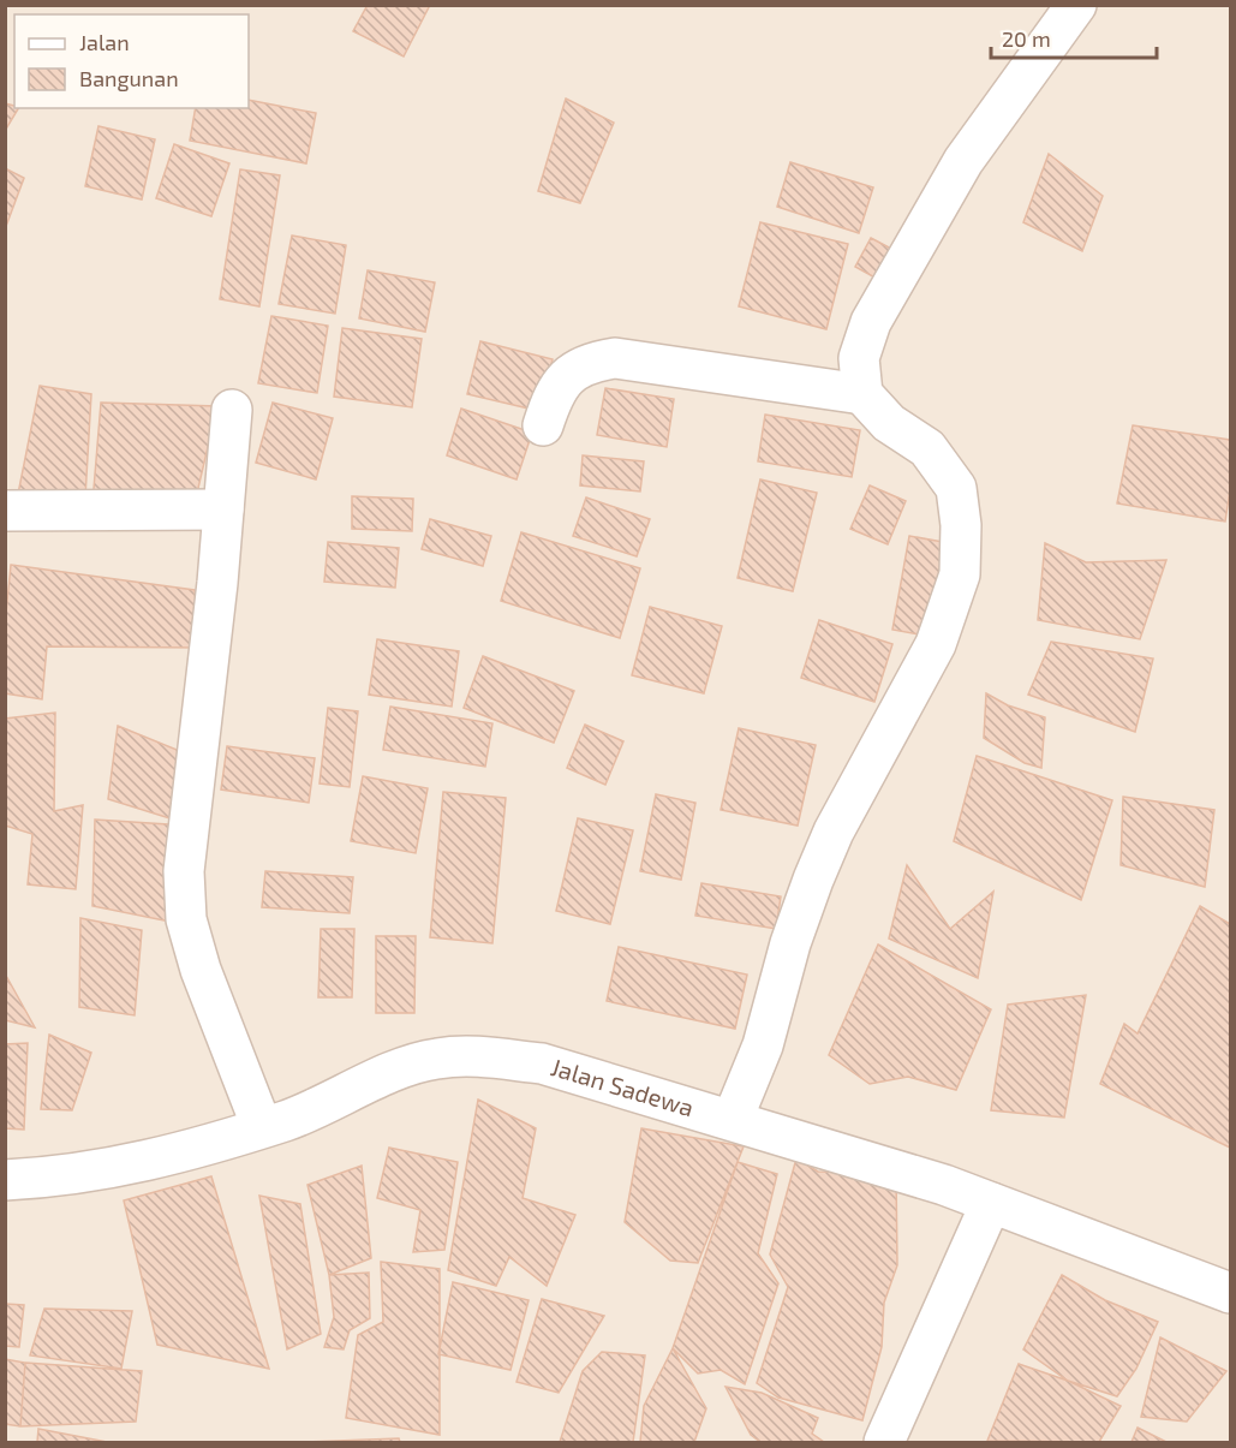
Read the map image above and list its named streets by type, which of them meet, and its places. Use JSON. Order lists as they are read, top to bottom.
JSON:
{
  "streets": {
    "street": ["Jalan Sadewa"]
  },
  "legend": ["Jalan", "Bangunan"],
  "scale_bar": "20 m"
}
